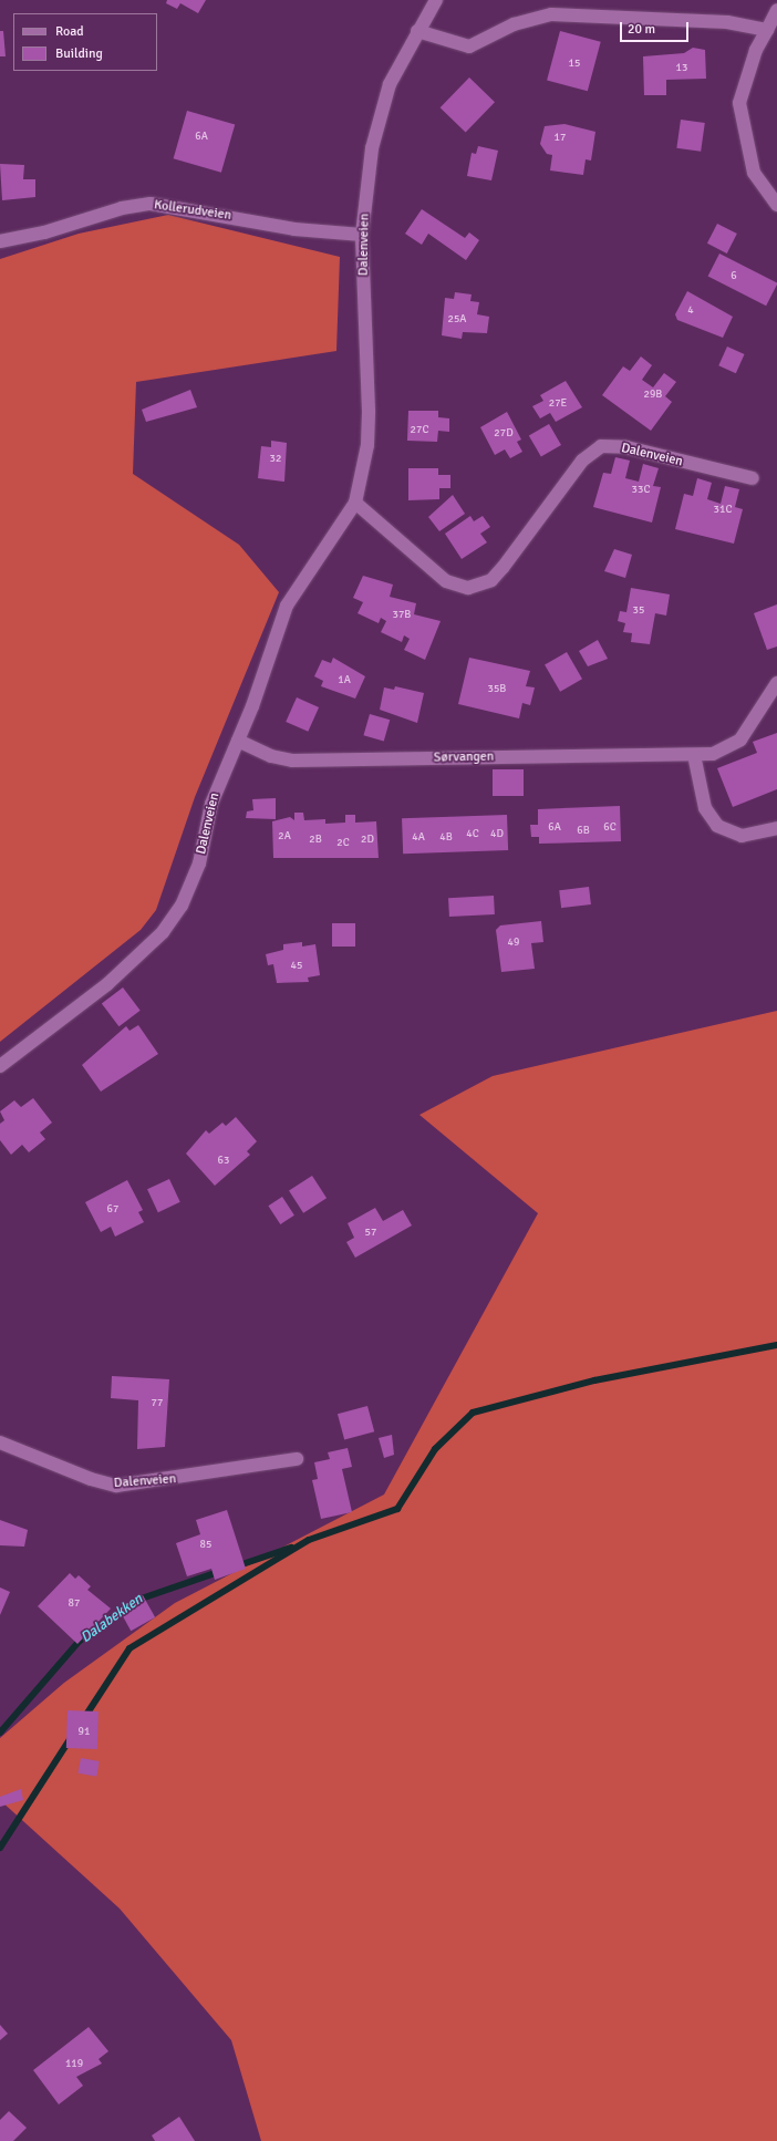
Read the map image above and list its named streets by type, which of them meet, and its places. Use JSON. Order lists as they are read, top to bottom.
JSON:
{
  "streets": {
    "street": ["Kollerudveien", "Dalenveien", "Sørvangen"]
  },
  "crossings": [
    ["Kollerudveien", "Dalenveien"],
    ["Dalenveien", "Sørvangen"]
  ],
  "water": ["Dalabekken"],
  "house_numbers": [
    "15",
    "13",
    "6A",
    "17",
    "6",
    "4",
    "25A",
    "29B",
    "27E",
    "27C",
    "27D",
    "32",
    "33C",
    "31C",
    "35",
    "37B",
    "1A",
    "35B",
    "6A",
    "6C",
    "6B",
    "4C",
    "4D",
    "2A",
    "4A",
    "4B",
    "2B",
    "2D",
    "2C",
    "49",
    "45",
    "63",
    "67",
    "57",
    "77",
    "85",
    "87",
    "91",
    "119"
  ],
  "legend": ["Road", "Building"],
  "scale_bar": "20 m"
}
